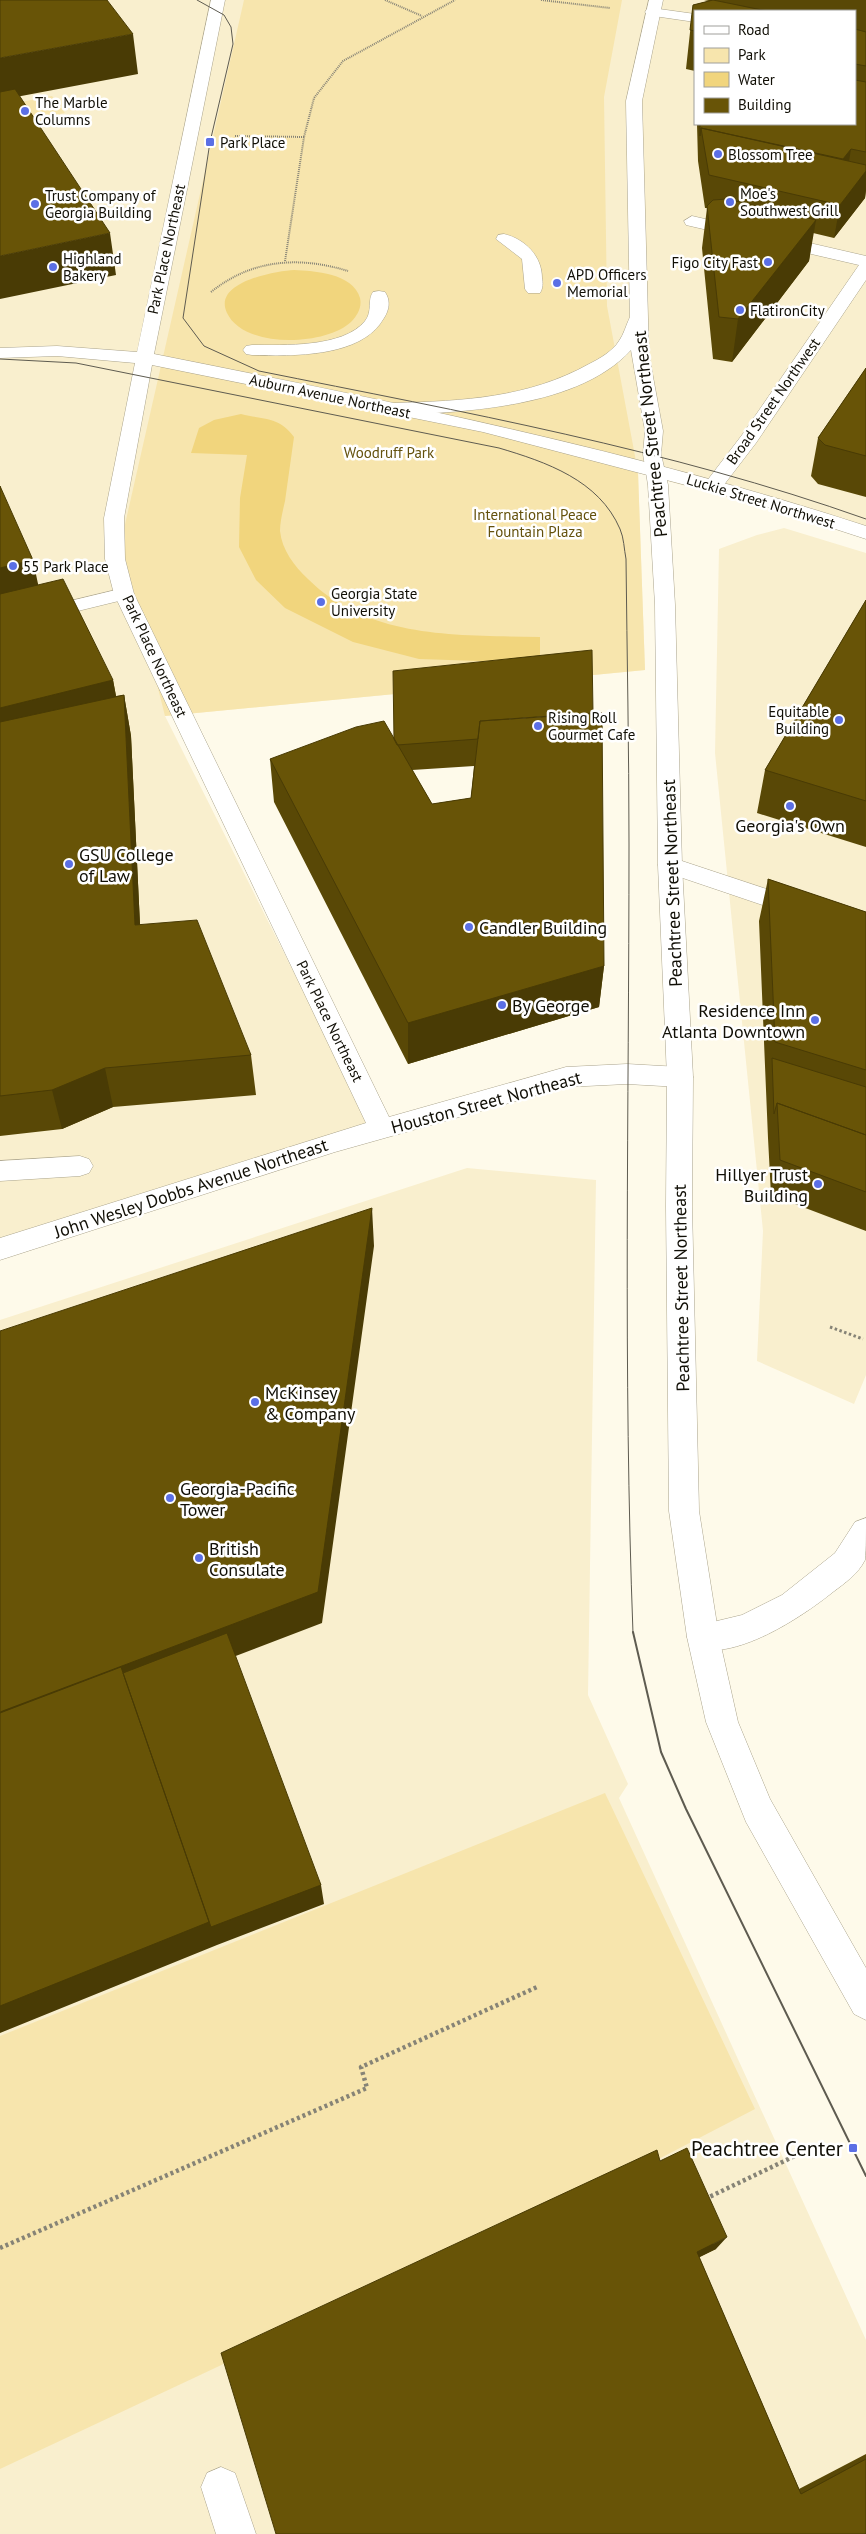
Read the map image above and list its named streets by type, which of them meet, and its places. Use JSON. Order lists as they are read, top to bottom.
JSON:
{
  "streets": {
    "street": [
      "Park Place Northeast",
      "Auburn Avenue Northeast",
      "Broad Street Northwest",
      "Peachtree Street Northeast",
      "Luckie Street Northwest",
      "Houston Street Northeast",
      "John Wesley Dobbs Avenue Northeast"
    ]
  },
  "crossings": [
    ["Park Place Northeast", "Auburn Avenue Northeast"],
    ["Park Place Northeast", "Houston Street Northeast"],
    ["Park Place Northeast", "John Wesley Dobbs Avenue Northeast"],
    ["Auburn Avenue Northeast", "Peachtree Street Northeast"],
    ["Auburn Avenue Northeast", "Luckie Street Northwest"],
    ["Broad Street Northwest", "Luckie Street Northwest"],
    ["Peachtree Street Northeast", "Luckie Street Northwest"],
    ["Peachtree Street Northeast", "Houston Street Northeast"],
    ["Houston Street Northeast", "John Wesley Dobbs Avenue Northeast"]
  ],
  "parks": ["Woodruff Park", "International Peace Fountain Plaza"],
  "places": {
    "other": [
      "The Marble Columns",
      "Blossom Tree",
      "Moe's Southwest Grill",
      "Trust Company of Georgia Building",
      "Figo City Fast",
      "Highland Bakery",
      "APD Officers Memorial",
      "FlatironCity",
      "55 Park Place",
      "Georgia State University",
      "Equitable Building",
      "Rising Roll Gourmet Cafe",
      "Georgia's Own",
      "GSU College of Law",
      "Candler Building",
      "By George",
      "Residence Inn Atlanta Downtown",
      "Hillyer Trust Building",
      "McKinsey & Company",
      "Georgia-Pacific Tower",
      "British Consulate"
    ],
    "transit": ["Park Place", "Peachtree Center"]
  },
  "legend": [
    "Road",
    "Park",
    "Water",
    "Building"
  ]
}
